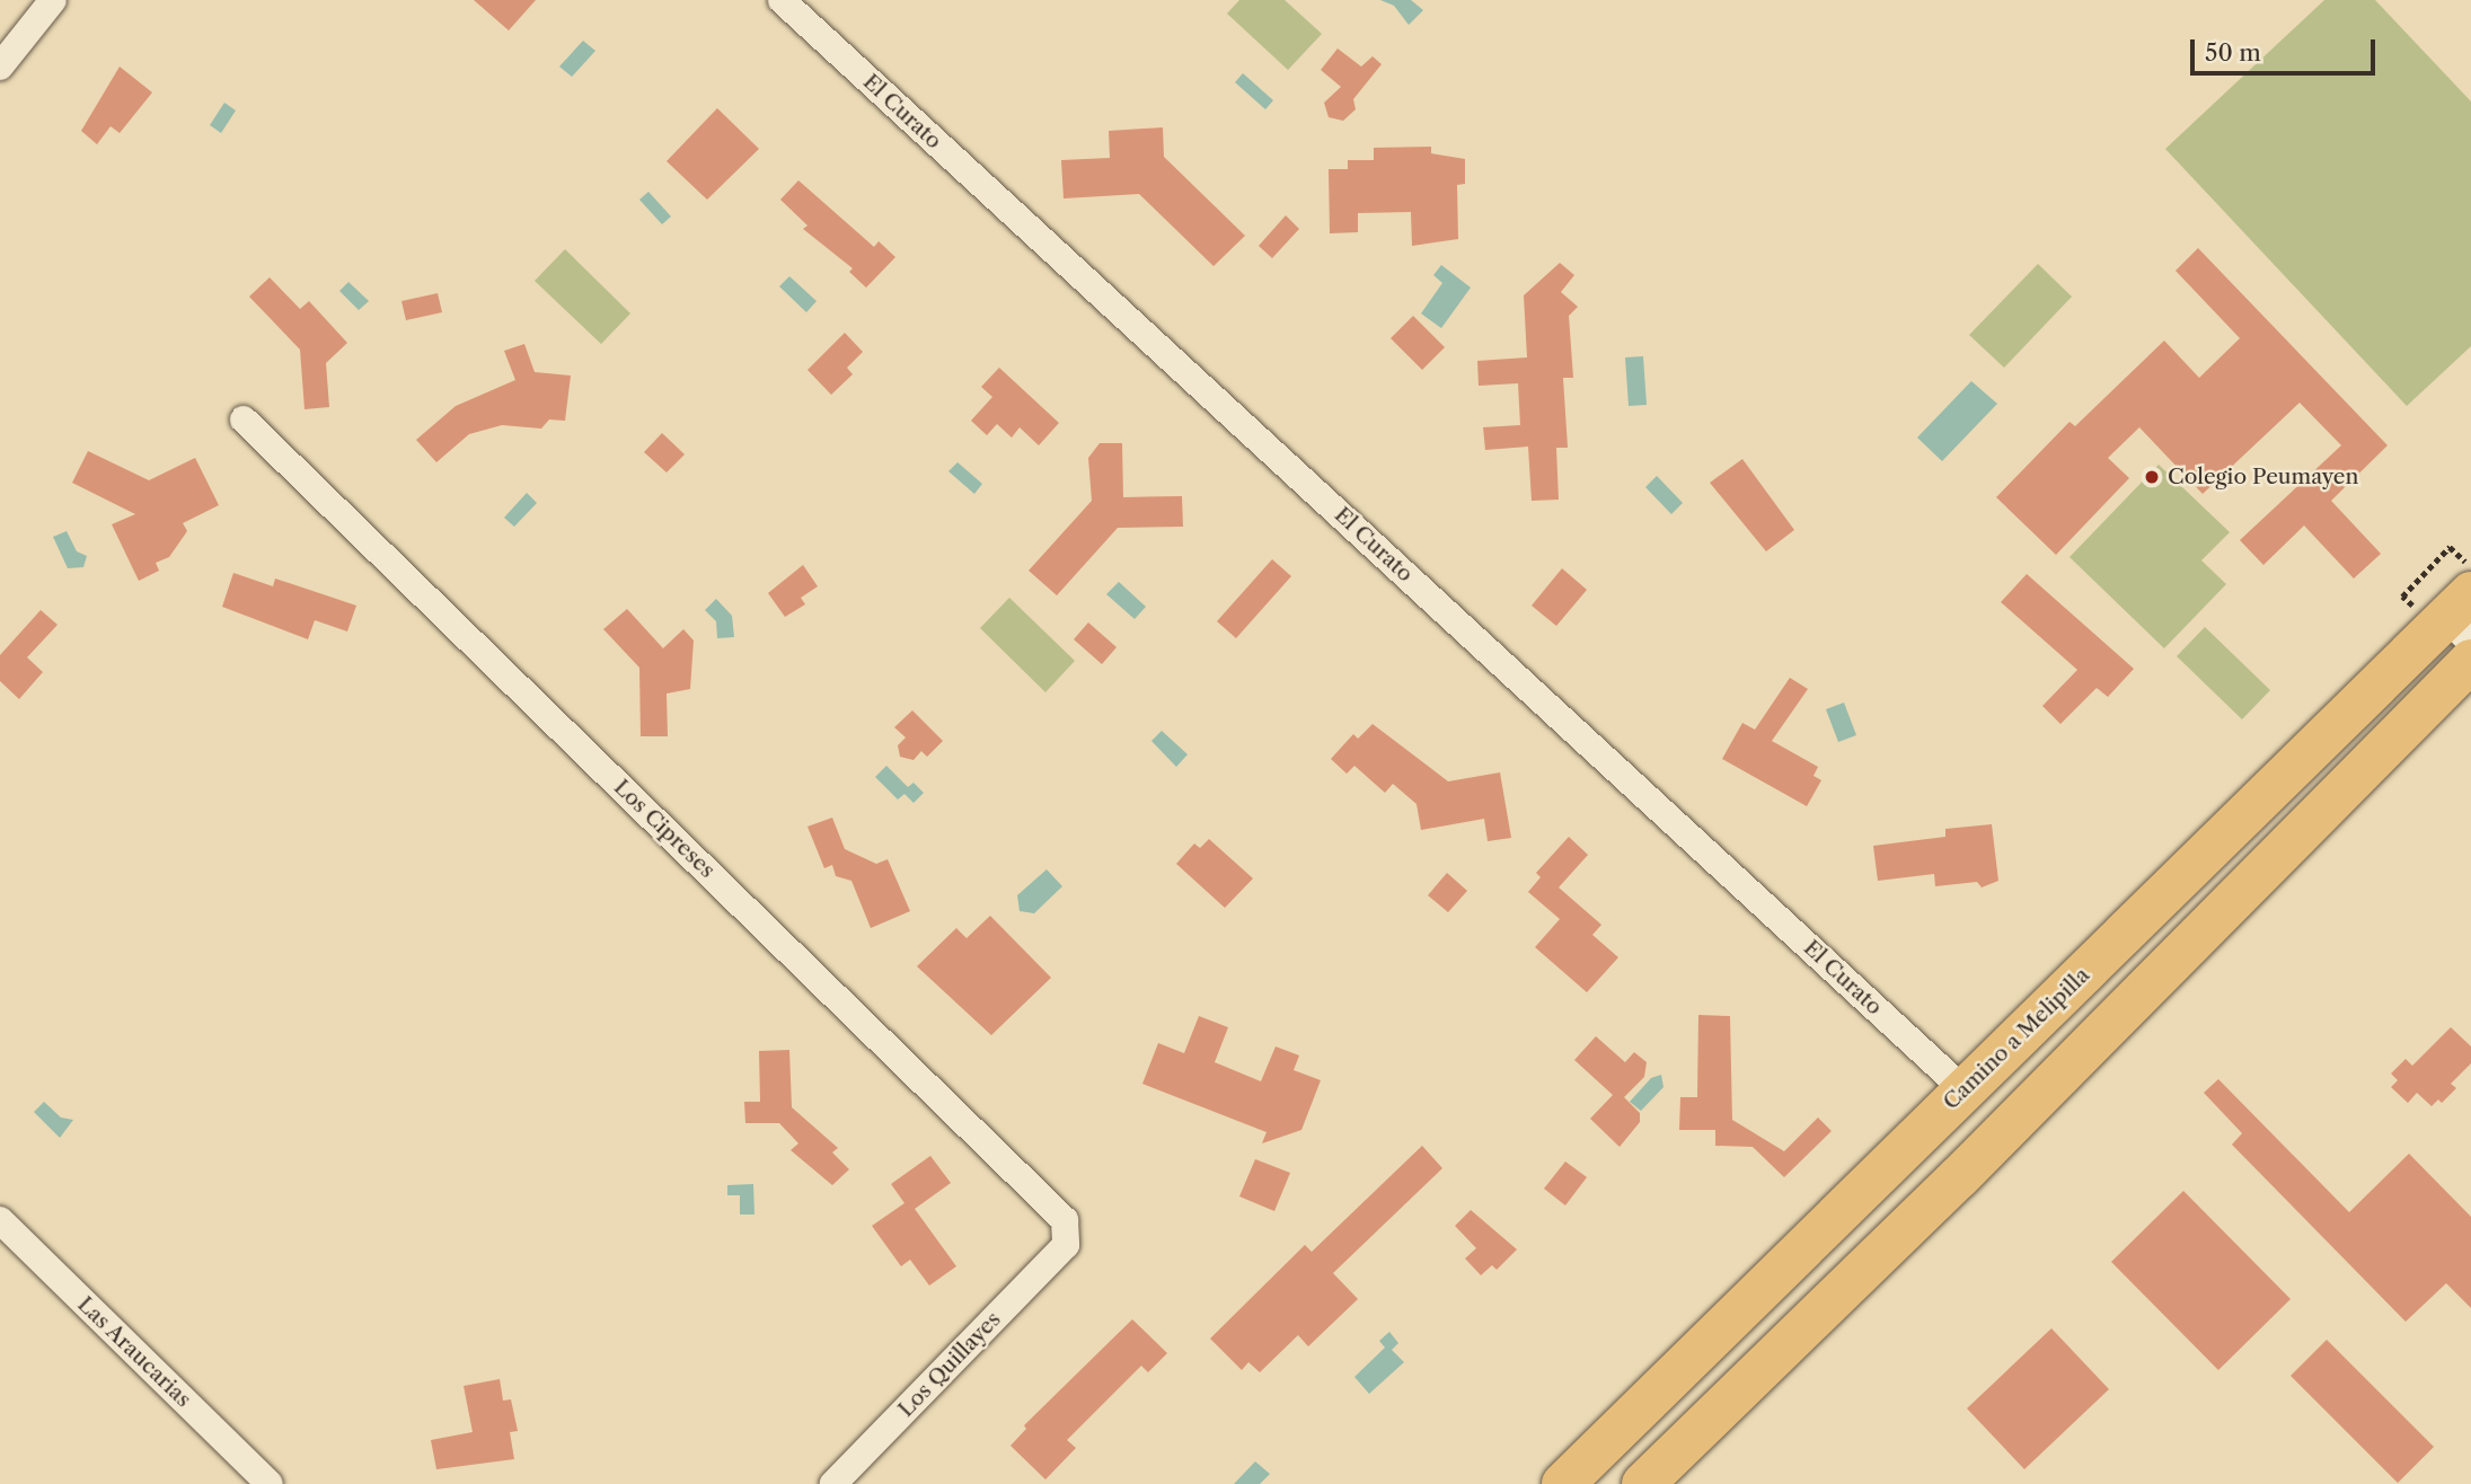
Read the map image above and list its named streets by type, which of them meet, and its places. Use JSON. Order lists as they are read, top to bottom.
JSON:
{
  "streets": {
    "main road": ["Camino a Melipilla"],
    "street": [
      "El Curato",
      "Los Cipreses",
      "Las Araucarias",
      "Los Quillayes"
    ]
  },
  "crossings": [
    ["El Curato", "Camino a Melipilla"],
    ["Los Cipreses", "Los Quillayes"]
  ],
  "places": ["Colegio Peumayen"],
  "scale_bar": "50 m"
}
